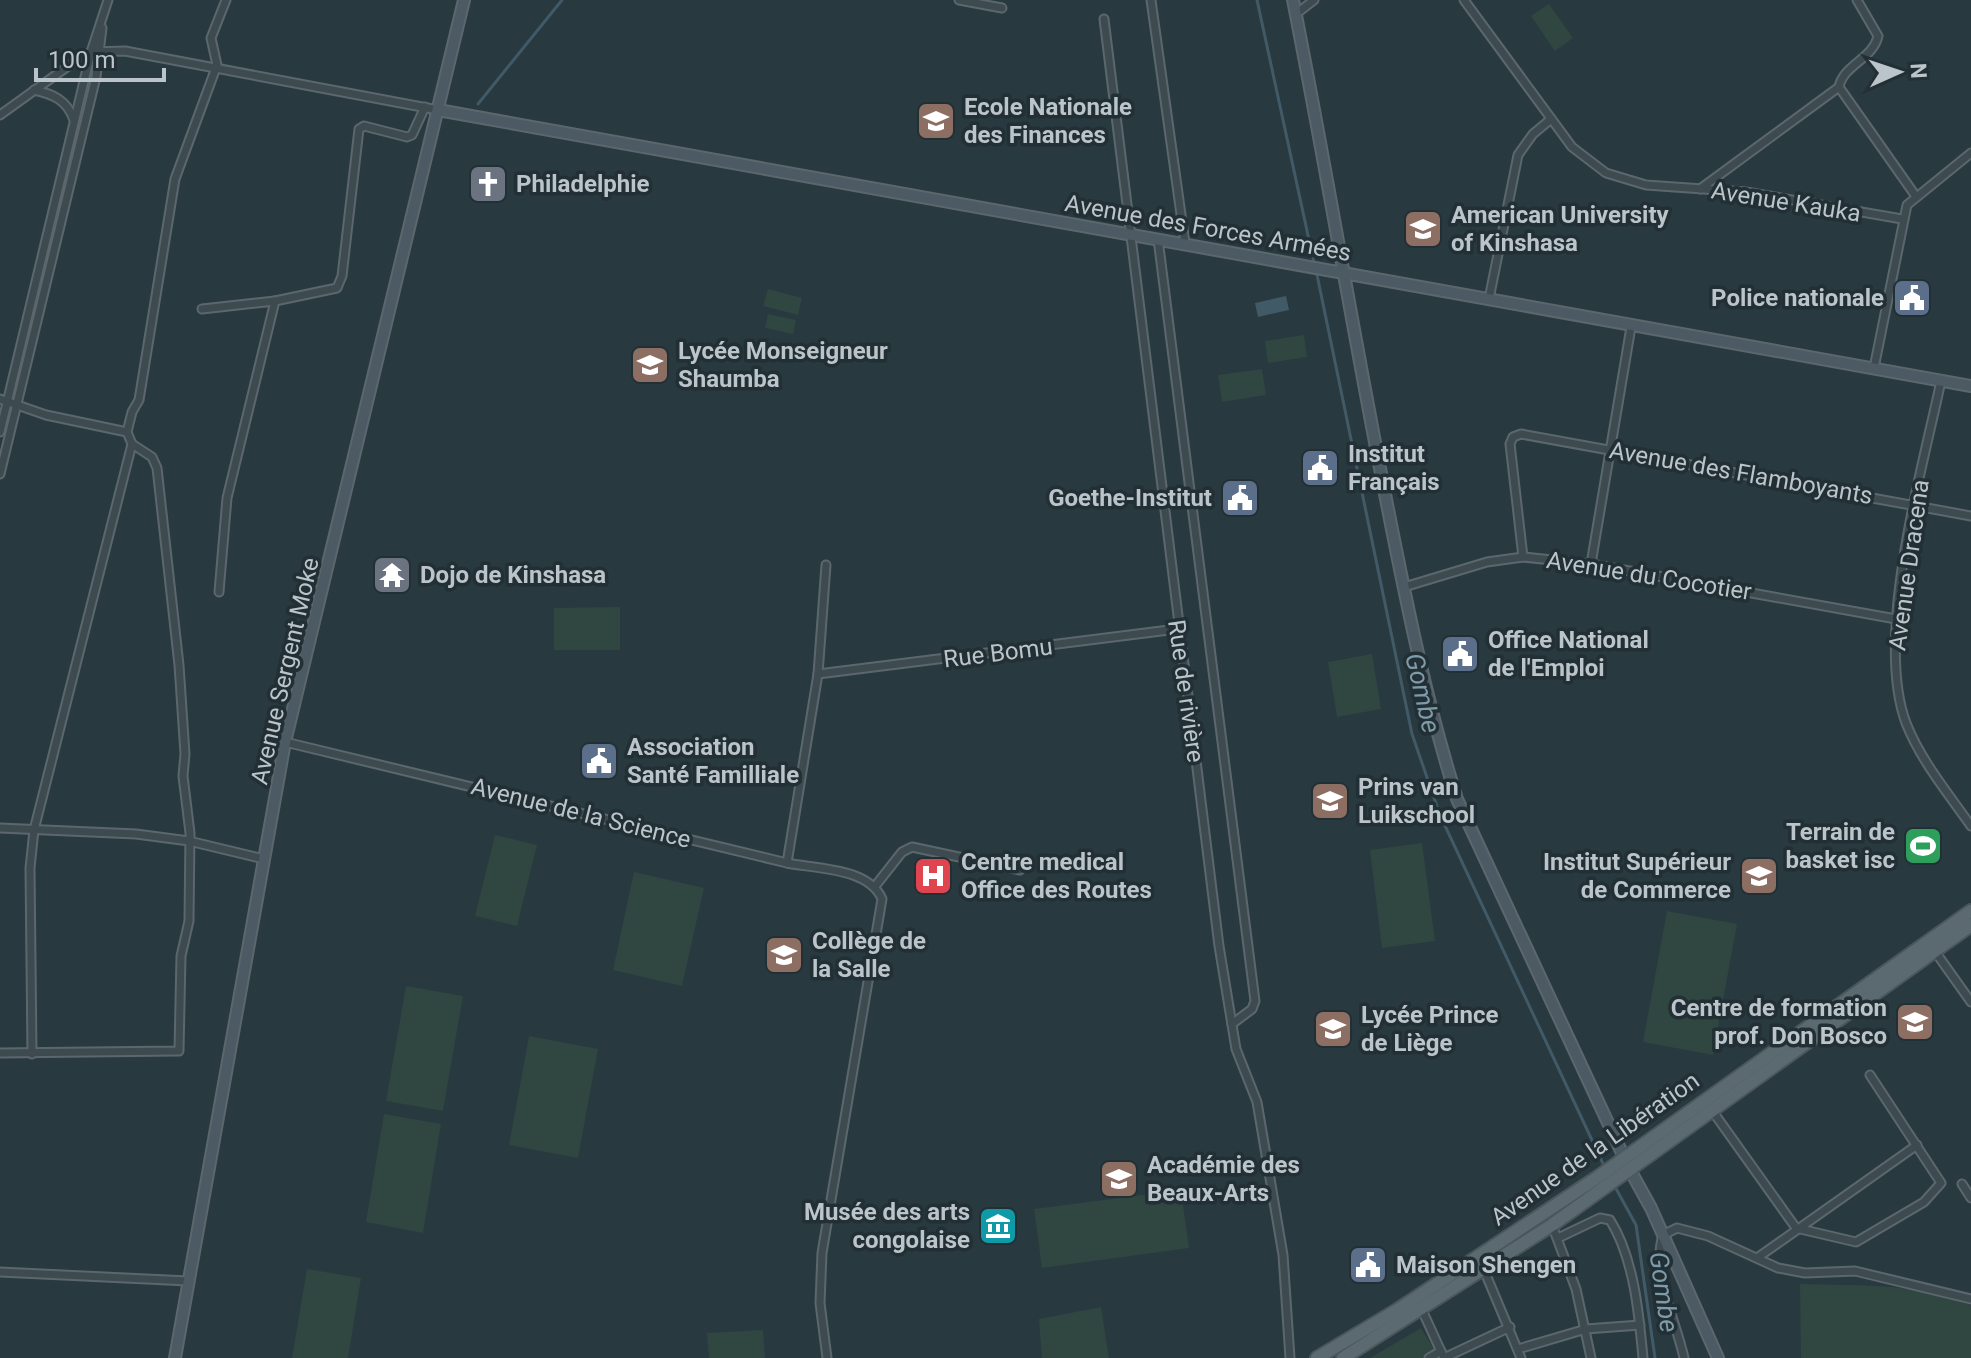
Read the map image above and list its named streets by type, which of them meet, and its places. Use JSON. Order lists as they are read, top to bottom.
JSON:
{
  "streets": {
    "main road": ["Avenue de la Libération"],
    "street": [
      "Avenue Kauka",
      "Avenue des Forces Armées",
      "Avenue des Flamboyants",
      "Avenue Dracena",
      "Avenue du Cocotier",
      "Rue Bomu",
      "Avenue Sergent Moke",
      "Rue de rivière",
      "Avenue de la Science"
    ]
  },
  "crossings": [
    ["Avenue des Forces Armées", "Avenue Dracena"],
    ["Avenue des Forces Armées", "Avenue Sergent Moke"],
    ["Avenue des Forces Armées", "Rue de rivière"],
    ["Avenue des Flamboyants", "Avenue Dracena"],
    ["Avenue des Flamboyants", "Avenue du Cocotier"],
    ["Avenue Dracena", "Avenue du Cocotier"],
    ["Rue Bomu", "Rue de rivière"],
    ["Avenue Sergent Moke", "Avenue de la Science"]
  ],
  "water": ["Gombe"],
  "places": {
    "school or university": [
      "Ecole Nationale des Finances",
      "American University of Kinshasa",
      "Lycée Monseigneur Shaumba",
      "Prins van Luikschool",
      "Institut Supérieur de Commerce",
      "Collège de la Salle",
      "Centre de formation prof. Don Bosco",
      "Lycée Prince de Liège",
      "Académie des Beaux-Arts"
    ],
    "church": ["Philadelphie"],
    "public building": [
      "Police nationale",
      "Institut Français",
      "Goethe-Institut",
      "Office National de l'Emploi",
      "Association Santé Familliale",
      "Maison Shengen"
    ],
    "temple": ["Dojo de Kinshasa"],
    "sports": ["Terrain de basket isc"],
    "hospital": ["Centre medical Office des Routes"],
    "museum": ["Musée des arts congolaise"]
  },
  "scale_bar": "100 m",
  "north": "right"
}
